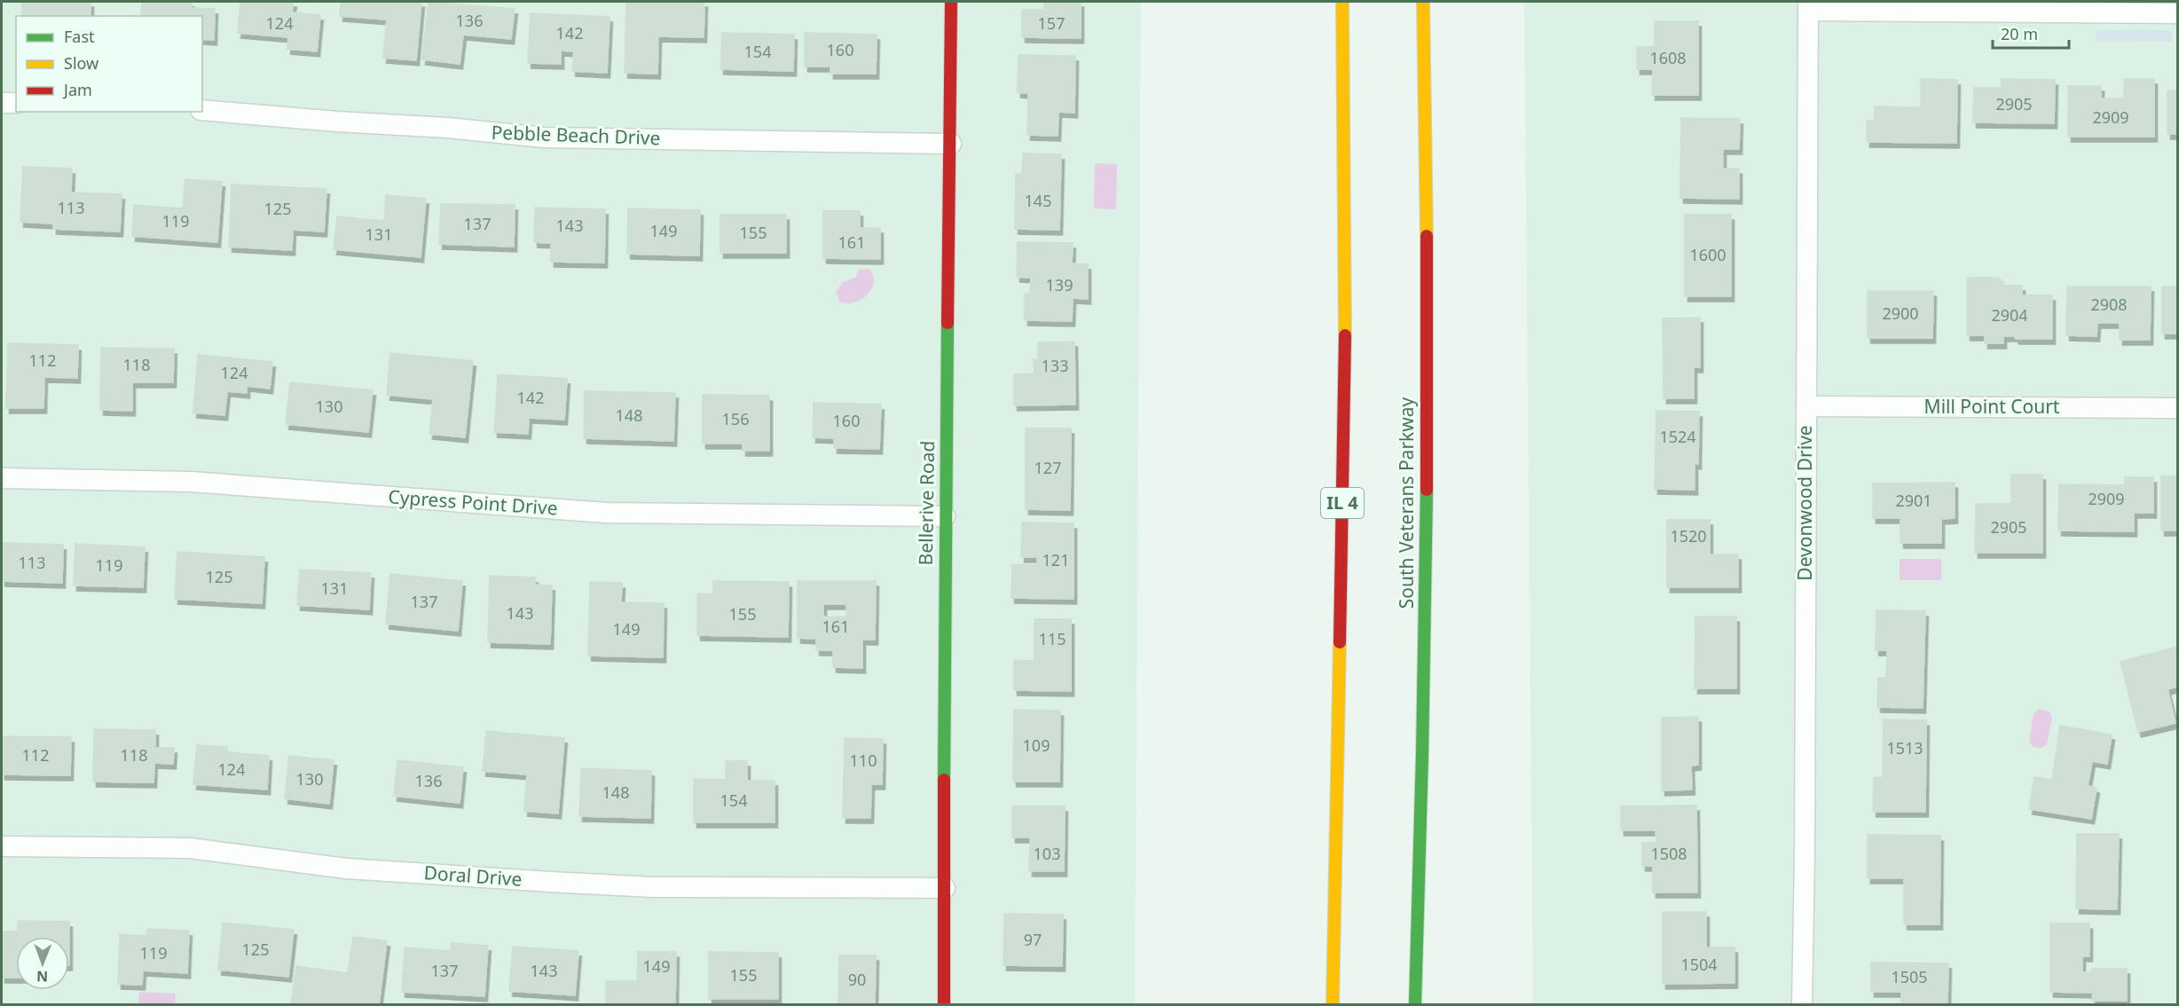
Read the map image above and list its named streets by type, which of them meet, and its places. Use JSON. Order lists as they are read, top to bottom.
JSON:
{
  "streets": {
    "main road": ["Bellerive Road", "IL 4", "South Veterans Parkway"],
    "street": [
      "Pebble Beach Drive",
      "Mill Point Court",
      "Cypress Point Drive",
      "Devonwood Drive",
      "Doral Drive"
    ]
  },
  "crossings": [
    ["Pebble Beach Drive", "Bellerive Road"],
    ["Mill Point Court", "Devonwood Drive"],
    ["Cypress Point Drive", "Bellerive Road"],
    ["Bellerive Road", "Doral Drive"]
  ],
  "house_numbers": [
    "136",
    "124",
    "157",
    "142",
    "160",
    "154",
    "1608",
    "2905",
    "2909",
    "145",
    "113",
    "125",
    "119",
    "137",
    "143",
    "149",
    "155",
    "131",
    "161",
    "1600",
    "139",
    "2908",
    "2900",
    "2904",
    "112",
    "118",
    "133",
    "124",
    "142",
    "130",
    "148",
    "156",
    "160",
    "1524",
    "127",
    "2909",
    "2901",
    "2905",
    "1520",
    "121",
    "113",
    "119",
    "125",
    "131",
    "137",
    "143",
    "155",
    "161",
    "149",
    "115",
    "109",
    "1513",
    "112",
    "118",
    "110",
    "124",
    "130",
    "136",
    "148",
    "154",
    "103",
    "1508",
    "97",
    "125",
    "119",
    "1504",
    "149",
    "137",
    "143",
    "155",
    "1505",
    "90"
  ],
  "legend": ["Fast", "Slow", "Jam"],
  "scale_bar": "20 m",
  "north": "bottom"
}
